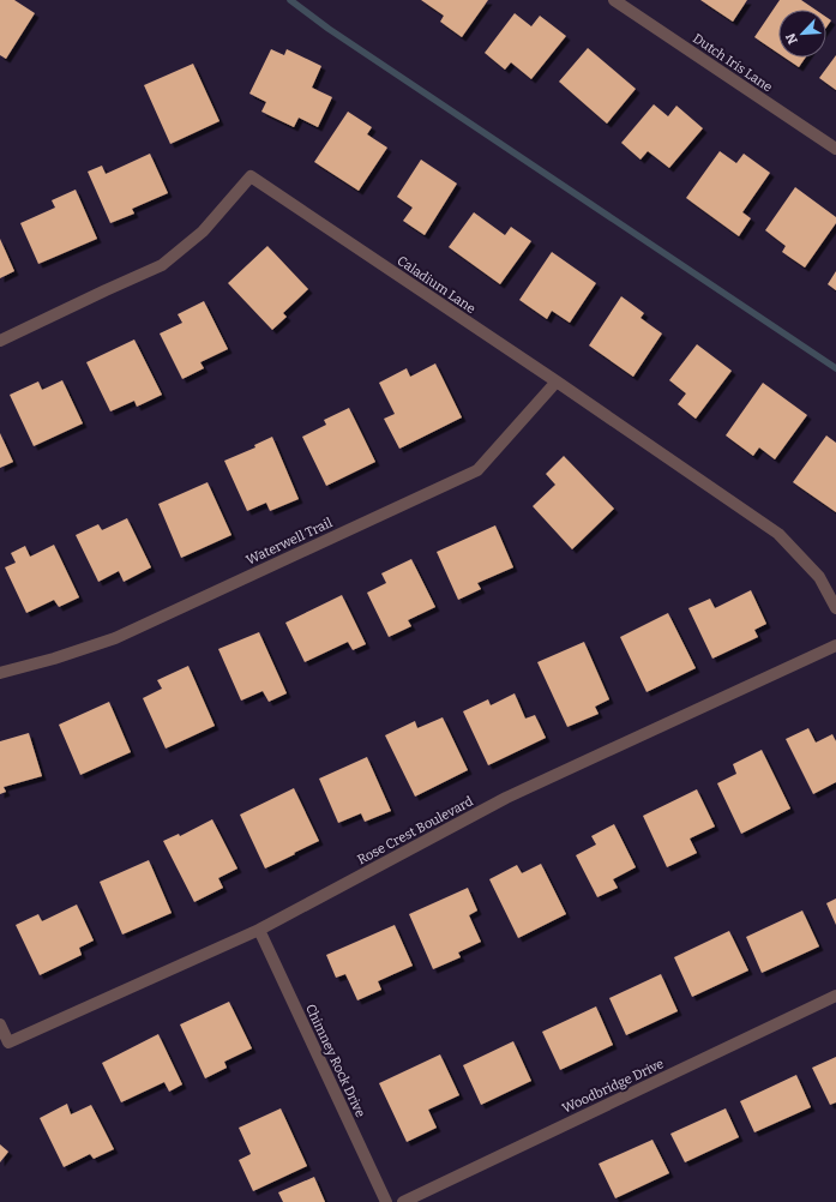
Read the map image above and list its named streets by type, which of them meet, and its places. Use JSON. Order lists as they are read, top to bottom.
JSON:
{
  "streets": {
    "street": [
      "Dutch Iris Lane",
      "Caladium Lane",
      "Waterwell Trail",
      "Rose Crest Boulevard",
      "Chimney Rock Drive",
      "Woodbridge Drive"
    ]
  },
  "crossings": [
    ["Caladium Lane", "Waterwell Trail"],
    ["Rose Crest Boulevard", "Chimney Rock Drive"]
  ],
  "north": "bottom left"
}
